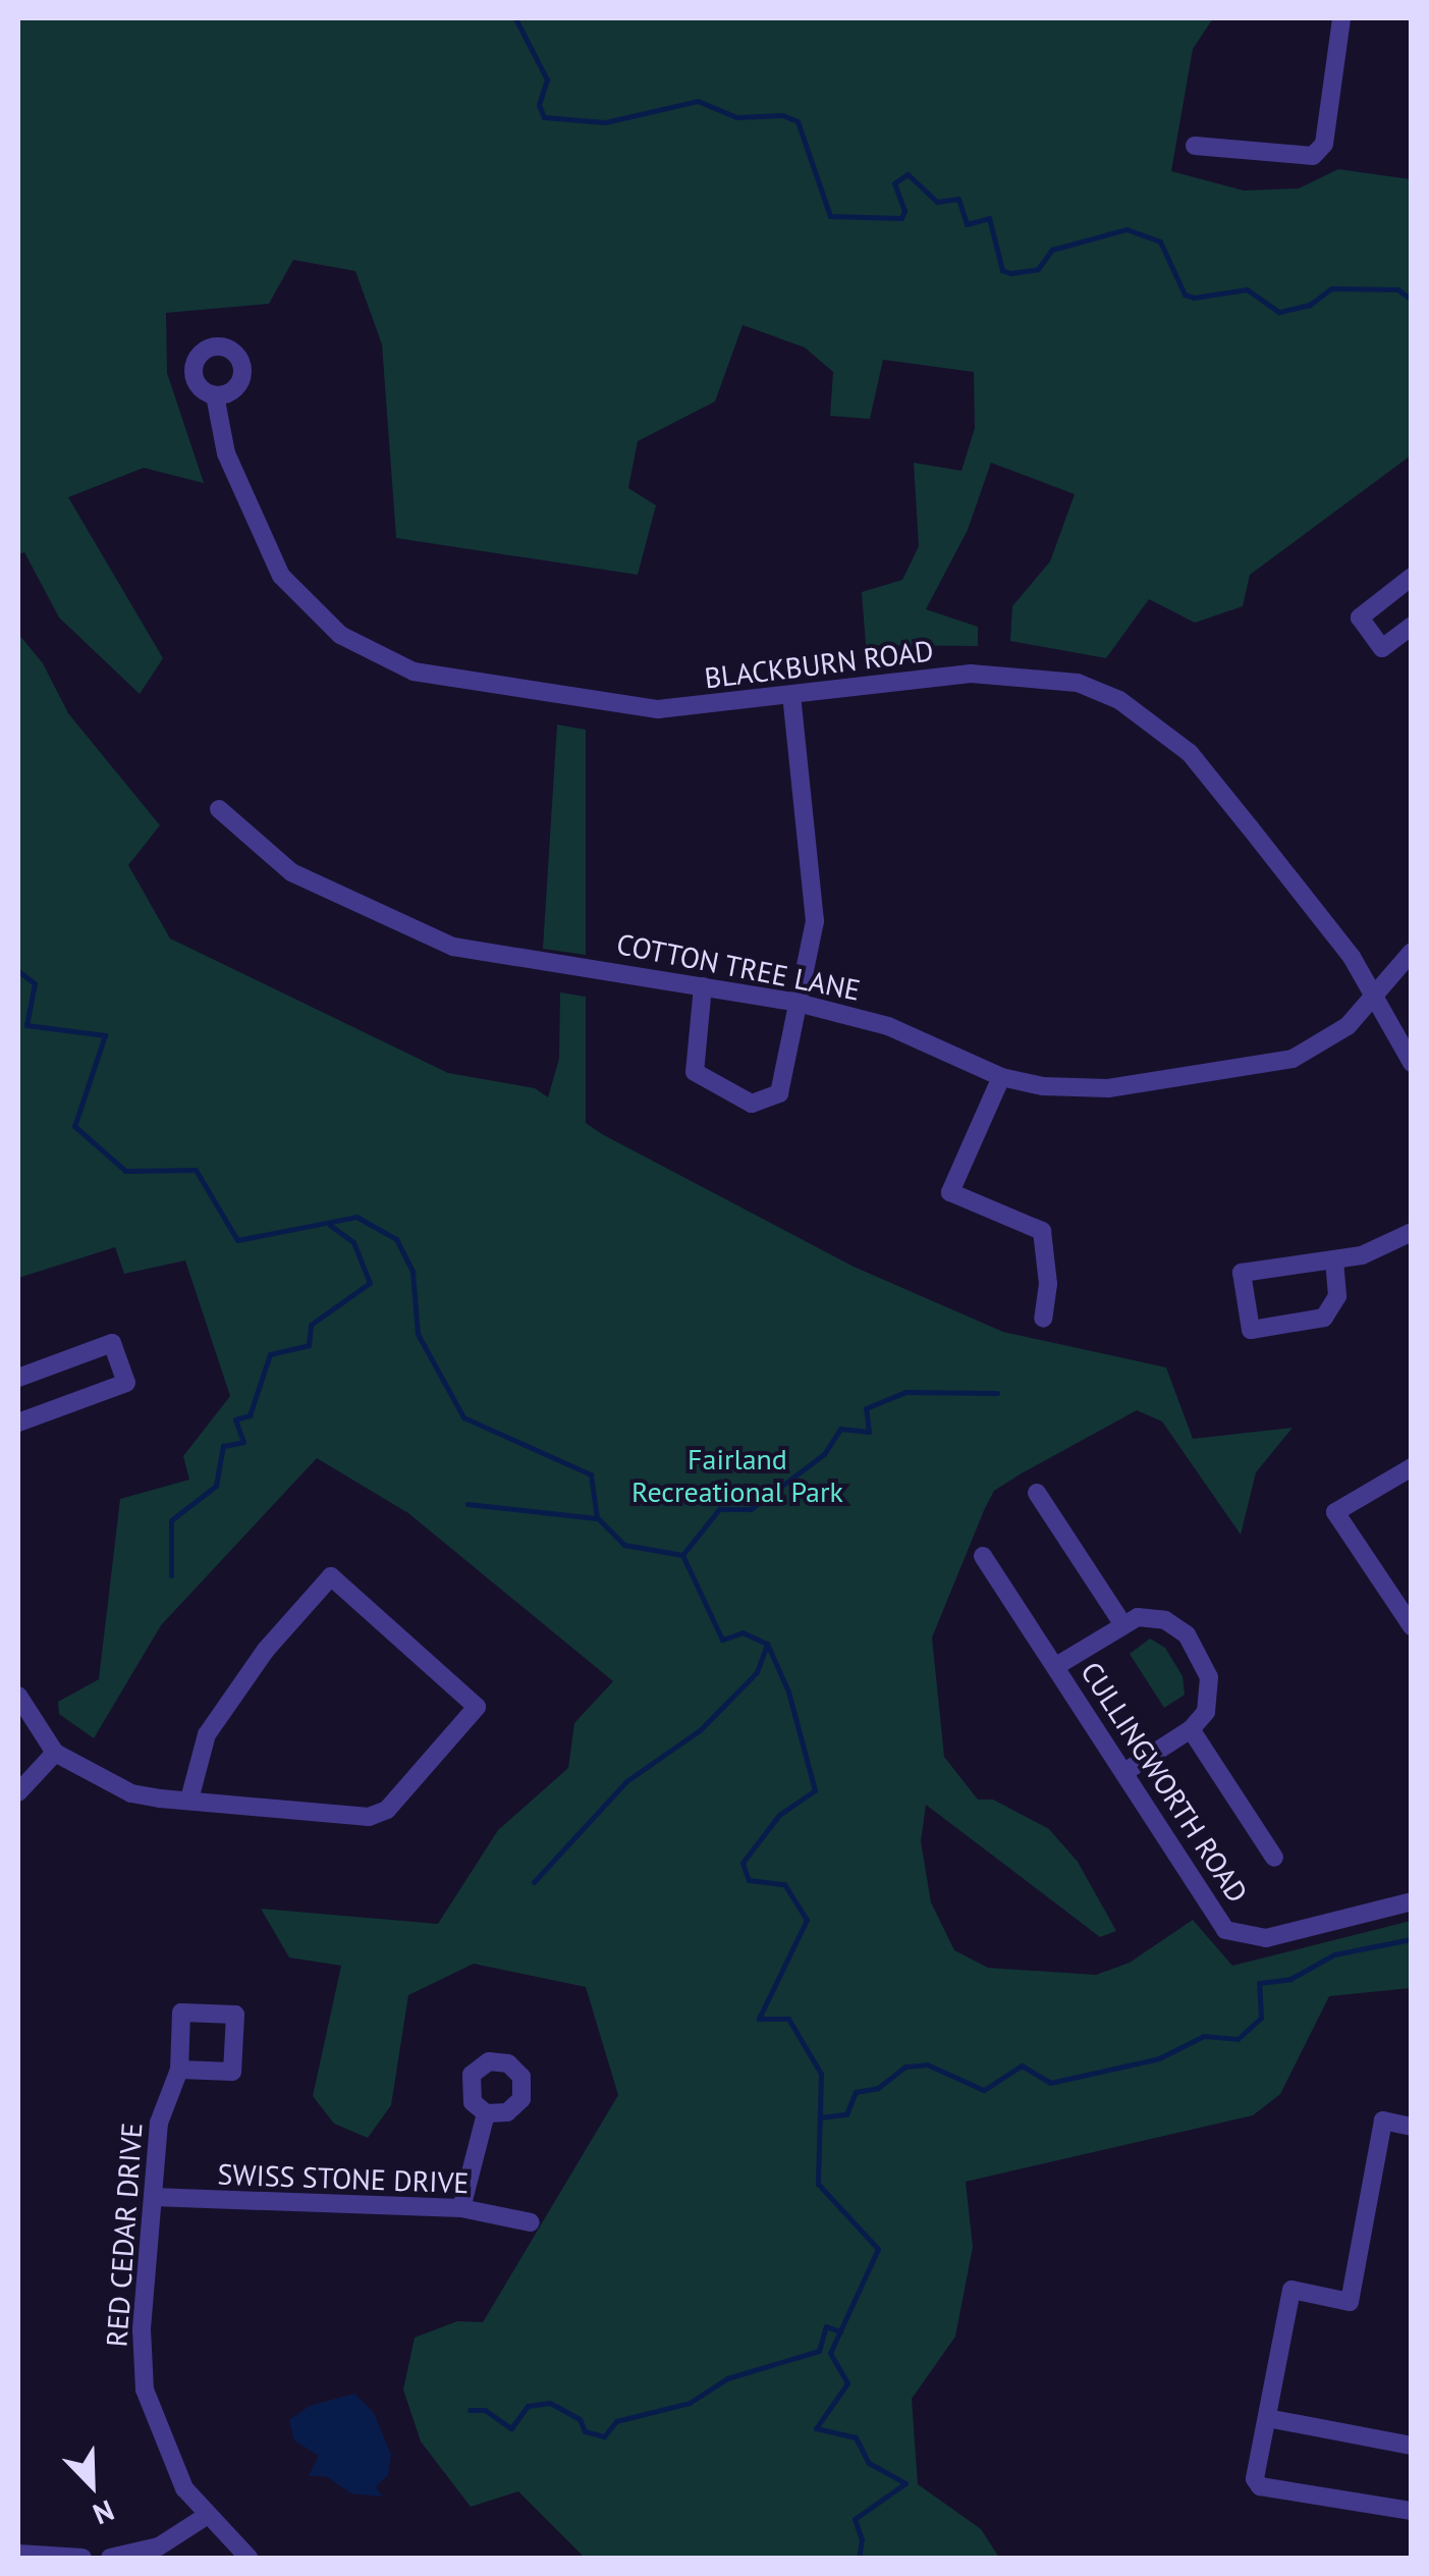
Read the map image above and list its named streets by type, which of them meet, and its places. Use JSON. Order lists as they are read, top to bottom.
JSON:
{
  "streets": {
    "street": [
      "BLACKBURN ROAD",
      "COTTON TREE LANE",
      "CULLINGWORTH ROAD",
      "SWISS STONE DRIVE",
      "RED CEDAR DRIVE"
    ]
  },
  "crossings": [
    ["BLACKBURN ROAD", "COTTON TREE LANE"],
    ["SWISS STONE DRIVE", "RED CEDAR DRIVE"]
  ],
  "parks": ["Fairland Recreational Park"],
  "north": "bottom right"
}
